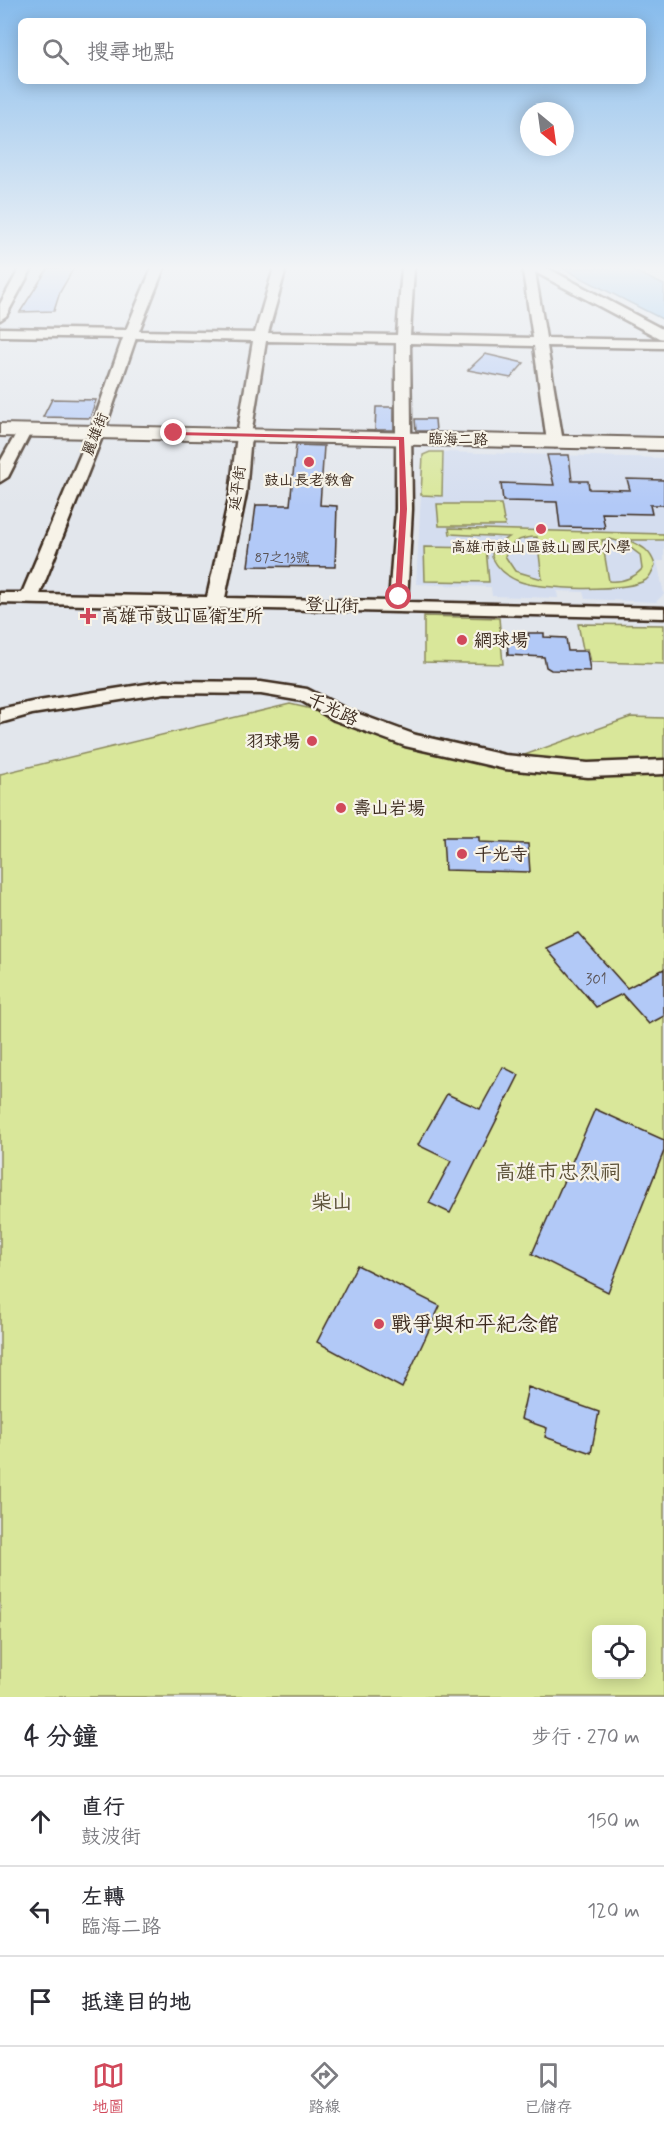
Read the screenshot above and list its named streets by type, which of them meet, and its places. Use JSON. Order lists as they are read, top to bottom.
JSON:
{
  "streets": {
    "street": [
      "麗雄街",
      "臨海二路",
      "延平街",
      "登山街",
      "千光路"
    ]
  },
  "crossings": [
    ["麗雄街", "臨海二路"],
    ["麗雄街", "登山街"],
    ["臨海二路", "延平街"],
    ["延平街", "登山街"]
  ],
  "parks": ["高雄市忠烈祠", "柴山"],
  "places": {
    "other": [
      "鼓山長老教會",
      "高雄市鼓山區鼓山國民小學",
      "網球場",
      "羽球場",
      "壽山岩場",
      "千光寺",
      "戰爭與和平紀念館"
    ],
    "health": ["高雄市鼓山區衛生所"]
  },
  "house_numbers": ["87之13號", "301"],
  "north": "bottom right",
  "page": {
    "search": "搜尋地點",
    "heading": ["4 分鐘", "步行 · 270 m"],
    "list": [
      ["直行", "鼓波街", "150 m"],
      ["左轉", "臨海二路", "120 m"],
      "抵達目的地"
    ],
    "nav": ["地圖", "路線", "已儲存"]
  }
}
